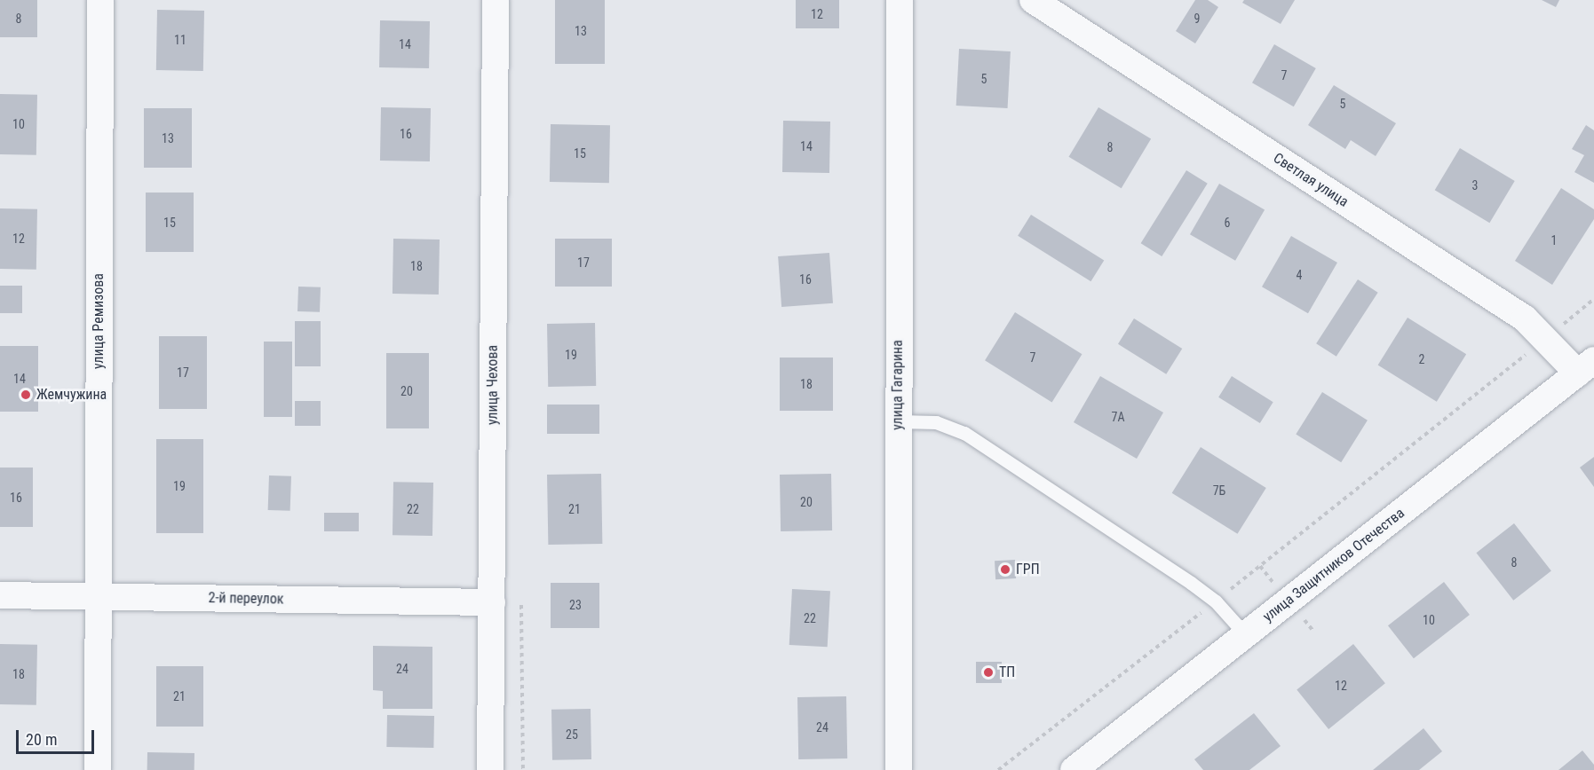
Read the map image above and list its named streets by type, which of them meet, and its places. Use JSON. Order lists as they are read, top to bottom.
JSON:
{
  "streets": {
    "street": [
      "Светлая улица",
      "улица Ремизова",
      "улица Чехова",
      "улица Гагарина",
      "улица Защитников Отечества",
      "2-й переулок"
    ]
  },
  "crossings": [
    ["Светлая улица", "улица Защитников Отечества"],
    ["улица Ремизова", "2-й переулок"],
    ["улица Чехова", "2-й переулок"]
  ],
  "places": ["Жемчужина", "ГРП", "ТП"],
  "house_numbers": [
    "12",
    "8",
    "9",
    "13",
    "11",
    "14",
    "7",
    "5",
    "5",
    "10",
    "16",
    "13",
    "14",
    "8",
    "15",
    "3",
    "15",
    "6",
    "12",
    "1",
    "17",
    "18",
    "4",
    "16",
    "19",
    "7",
    "2",
    "17",
    "14",
    "18",
    "20",
    "7А",
    "19",
    "7Б",
    "16",
    "20",
    "22",
    "21",
    "8",
    "23",
    "22",
    "10",
    "24",
    "18",
    "12",
    "21",
    "24",
    "25"
  ],
  "scale_bar": "20 m"
}
